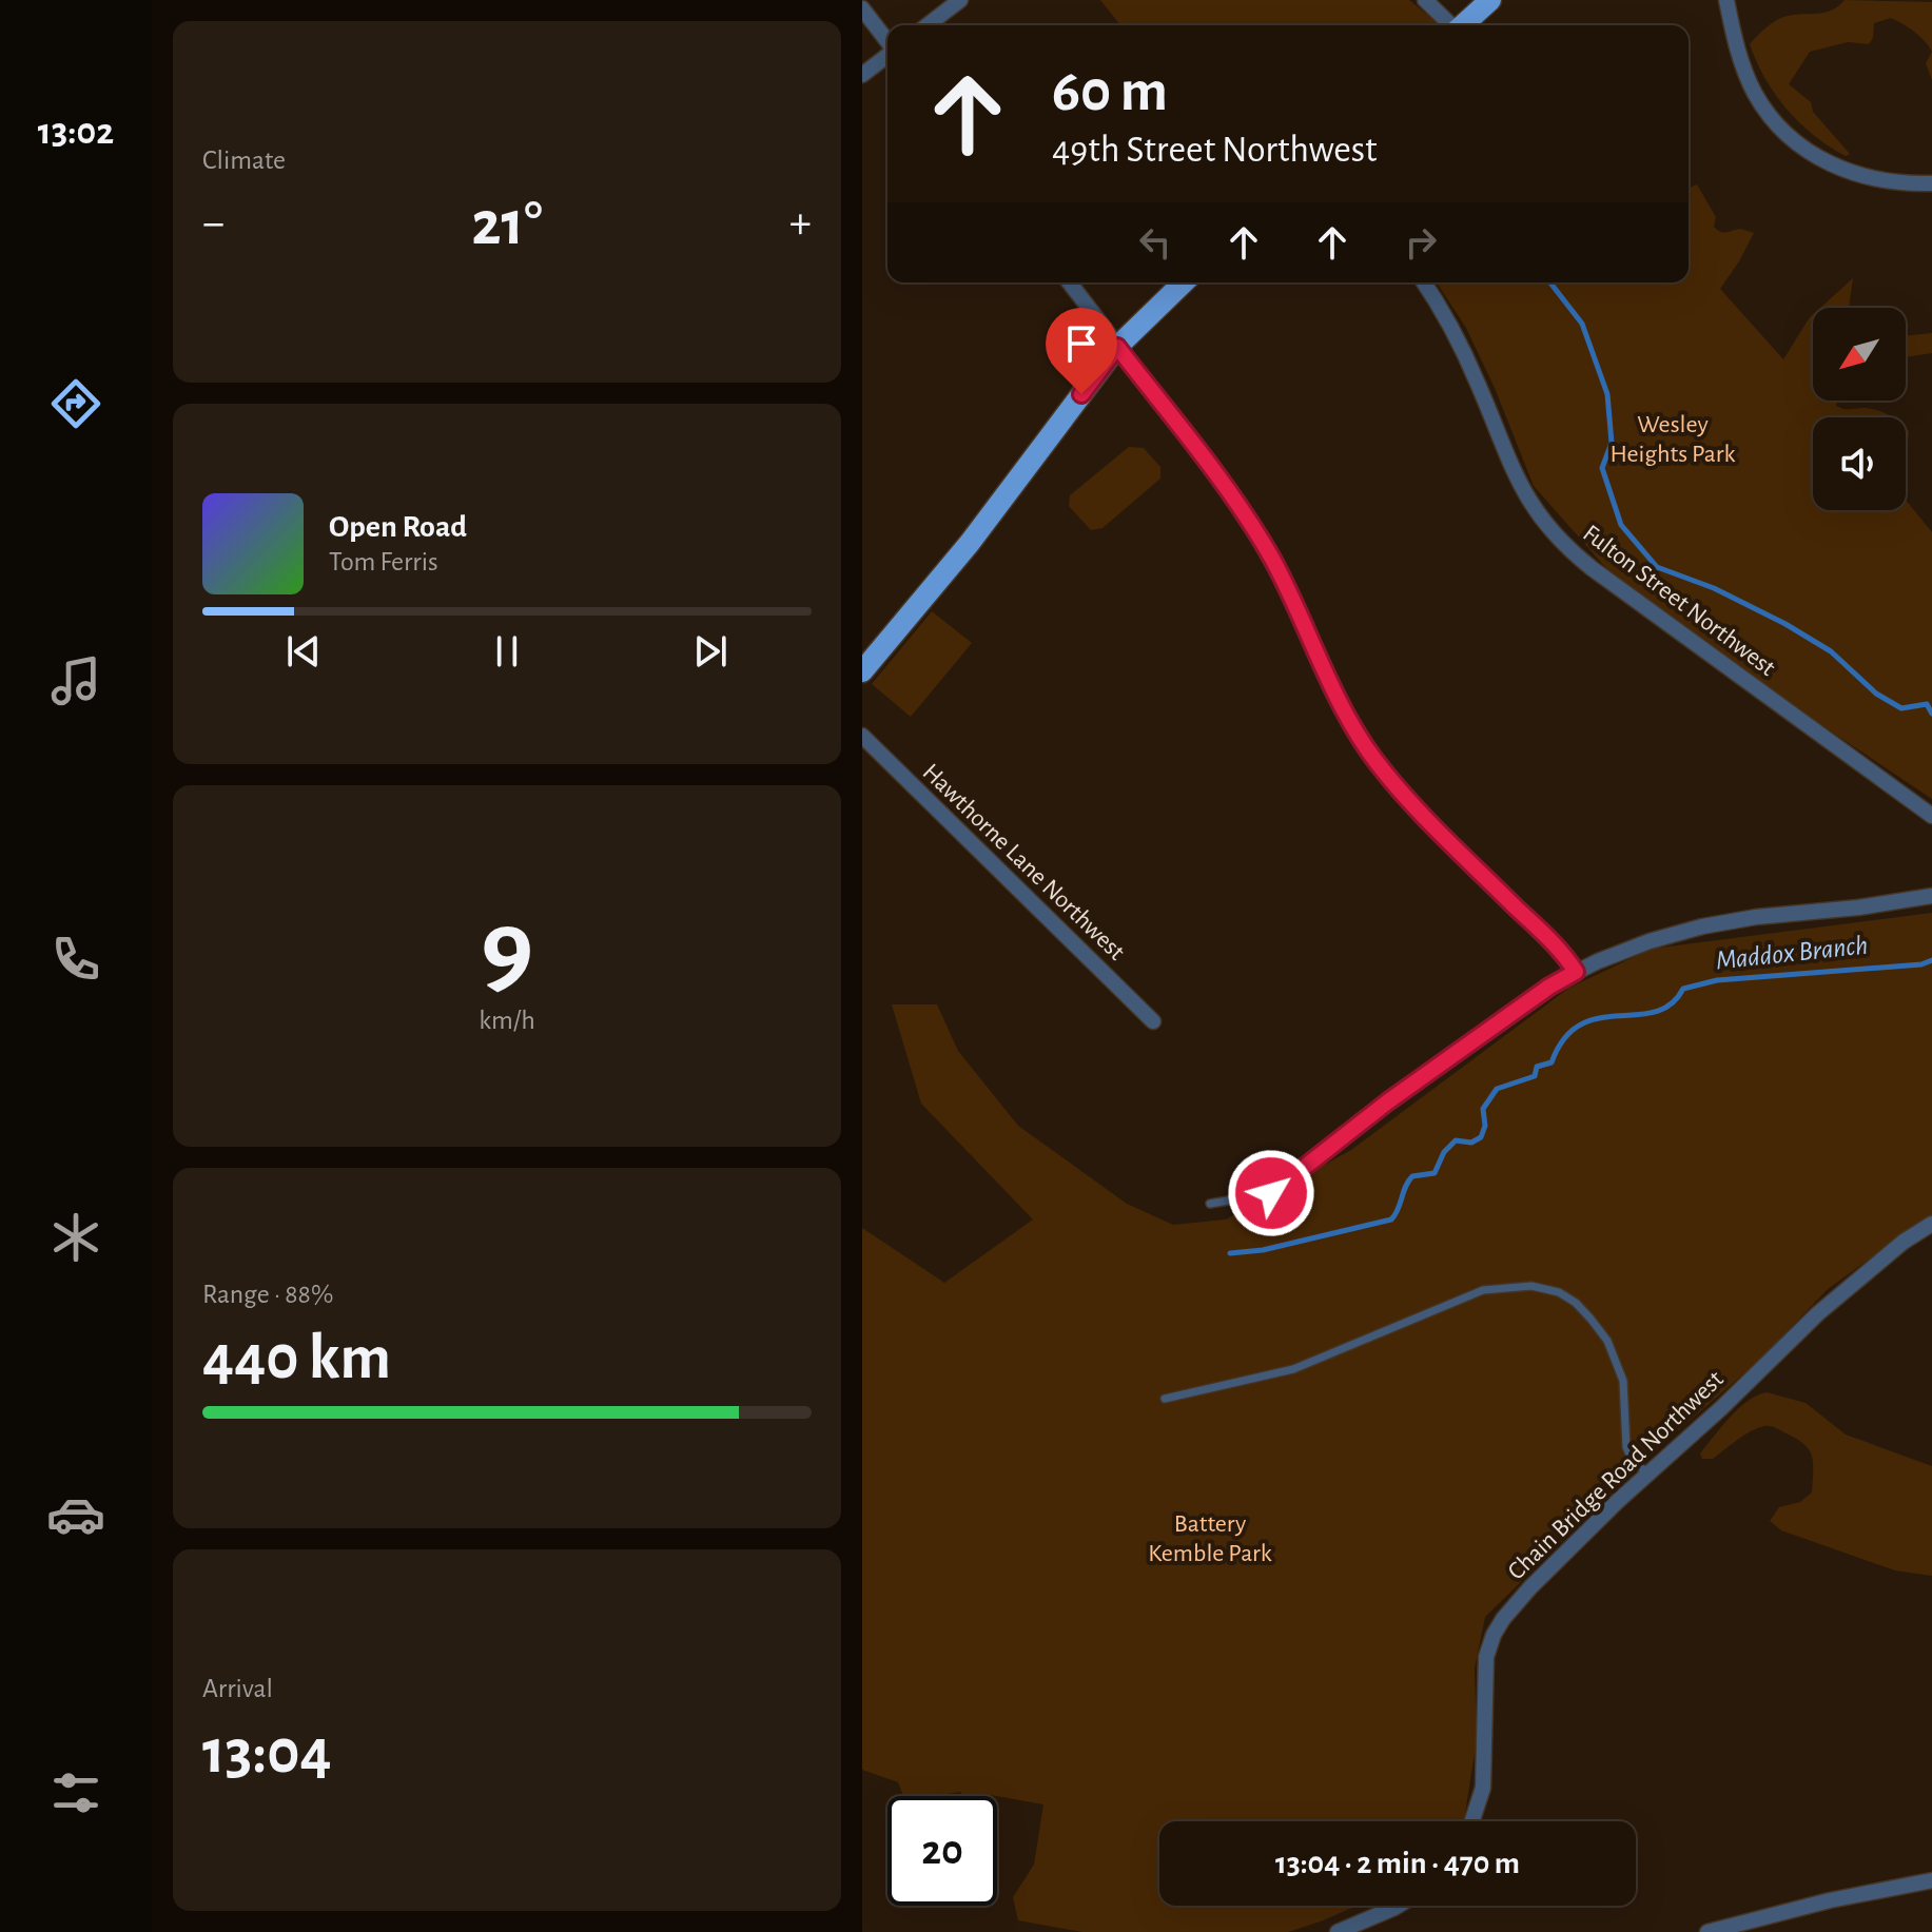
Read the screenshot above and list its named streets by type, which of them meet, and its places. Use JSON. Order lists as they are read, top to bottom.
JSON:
{
  "streets": {
    "street": ["Fulton Street Northwest", "Hawthorne Lane Northwest", "Chain Bridge Road Northwest"]
  },
  "water": ["Maddox Branch"],
  "parks": ["Wesley Heights Park", "Battery Kemble Park"],
  "north": "bottom left",
  "page": {
    "tabs": "13:02",
    "tile": [
      "Climate",
      ["9", "km/h"],
      ["Range · 88%", "440 km"],
      ["Arrival", "13:04"]
    ],
    "turn": ["60 m", "49th Street Northwest"],
    "heat": ["−", "21°", "+"],
    "song": ["Open Road", "Tom Ferris"],
    "limit": "20",
    "trip": "13:04 · 2 min · 470 m"
  }
}
